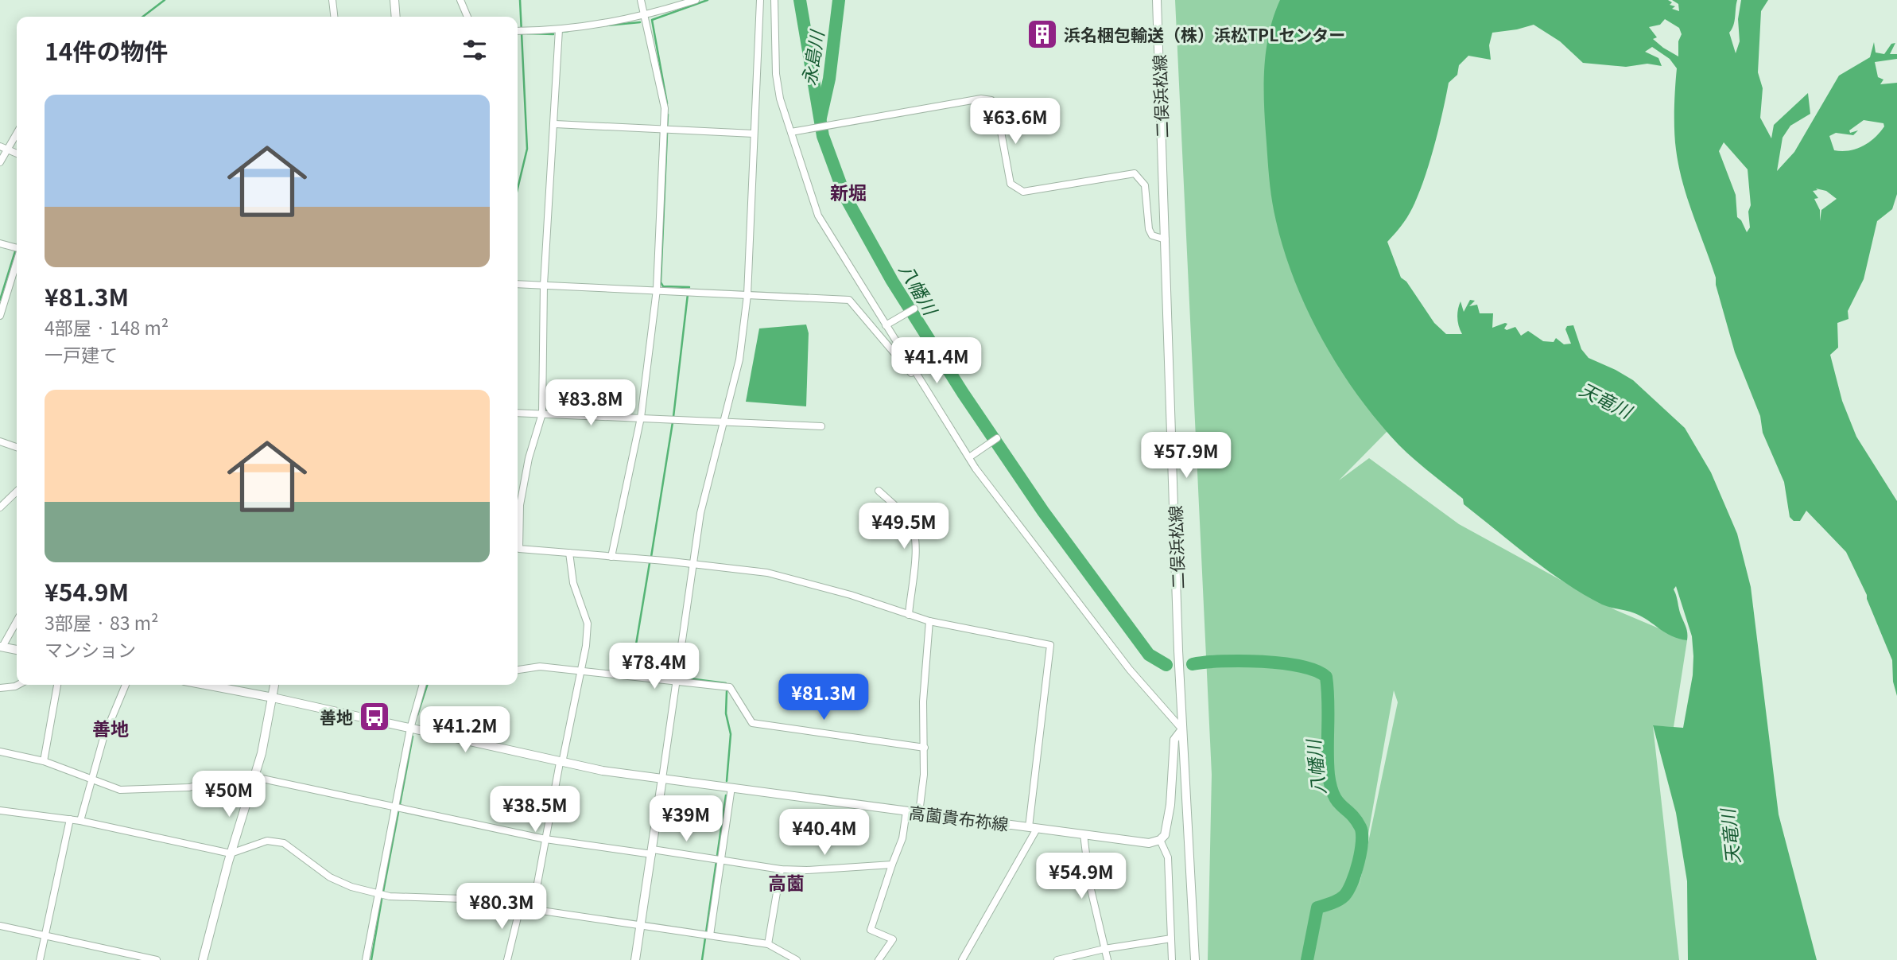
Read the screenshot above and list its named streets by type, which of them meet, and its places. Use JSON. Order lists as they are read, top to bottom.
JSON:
{
  "streets": {
    "main road": ["二俣浜松線", "高薗貴布祢線"]
  },
  "districts": ["新堀", "善地", "高薗"],
  "water": ["永島川", "八幡川", "天竜川"],
  "places": {
    "building": ["浜名梱包輸送（株）浜松TPLセンター"],
    "bus stop": ["善地"]
  },
  "page": {
    "heading": "14件の物件",
    "list": [
      {
        "name": "¥81.3M",
        "note": "4部屋 · 148 m² · 一戸建て"
      },
      {
        "name": "¥54.9M",
        "note": "3部屋 · 83 m² · マンション"
      }
    ],
    "price": [
      "¥63.6M",
      "¥41.4M",
      "¥83.8M",
      "¥57.9M",
      "¥49.5M",
      "¥78.4M",
      "¥81.3M",
      "¥41.2M",
      "¥50M",
      "¥38.5M",
      "¥39M",
      "¥40.4M",
      "¥54.9M",
      "¥80.3M"
    ]
  }
}
